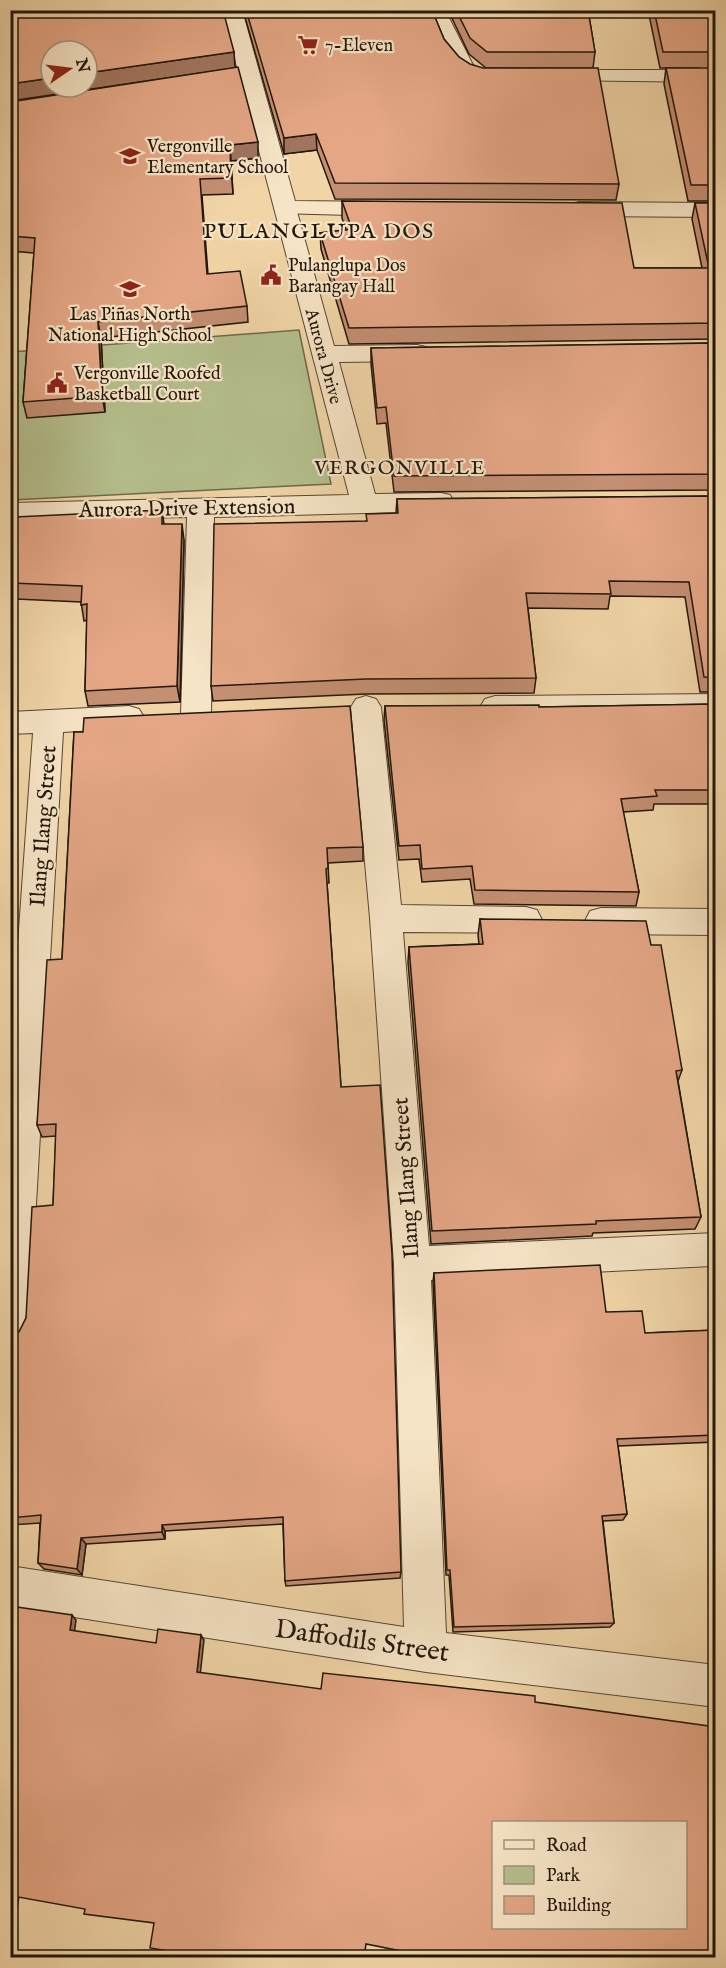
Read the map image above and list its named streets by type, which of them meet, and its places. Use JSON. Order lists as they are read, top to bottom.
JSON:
{
  "streets": {
    "street": [
      "Aurora Drive",
      "Aurora Drive Extension",
      "Ilang Ilang Street",
      "Daffodils Street"
    ]
  },
  "crossings": [
    ["Aurora Drive", "Aurora Drive Extension"],
    ["Ilang Ilang Street", "Daffodils Street"]
  ],
  "districts": ["PULANGLUPA DOS", "VERGONVILLE"],
  "places": {
    "supermarket": ["7-Eleven"],
    "school or university": ["Vergonville Elementary School", "Las Piñas North National High School"],
    "public building": ["Pulanglupa Dos Barangay Hall", "Vergonville Roofed Basketball Court"]
  },
  "legend": ["Road", "Park", "Building"],
  "north": "right"
}
